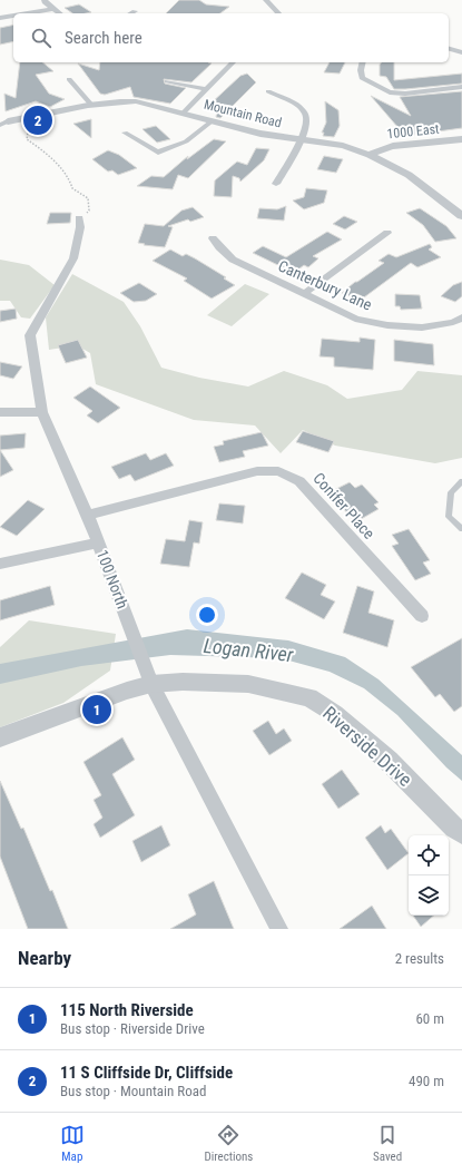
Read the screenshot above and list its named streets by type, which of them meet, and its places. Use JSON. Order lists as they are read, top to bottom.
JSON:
{
  "streets": {
    "street": [
      "Mountain Road",
      "1000 East",
      "Canterbury Lane",
      "Conifer Place",
      "100 North",
      "Riverside Drive"
    ]
  },
  "crossings": [
    ["Mountain Road", "1000 East"],
    ["Conifer Place", "100 North"],
    ["100 North", "Riverside Drive"]
  ],
  "water": ["Logan River"],
  "page": {
    "search": "Search here",
    "pins": ["2", "1"],
    "heading": ["Nearby", "2 results"],
    "list": [
      {
        "mark": "1",
        "name": "115 North Riverside",
        "note": "Bus stop · Riverside Drive",
        "value": "60 m"
      },
      {
        "mark": "2",
        "name": "11 S Cliffside Dr, Cliffside",
        "note": "Bus stop · Mountain Road",
        "value": "490 m"
      }
    ],
    "nav": ["Map", "Directions", "Saved"]
  }
}
